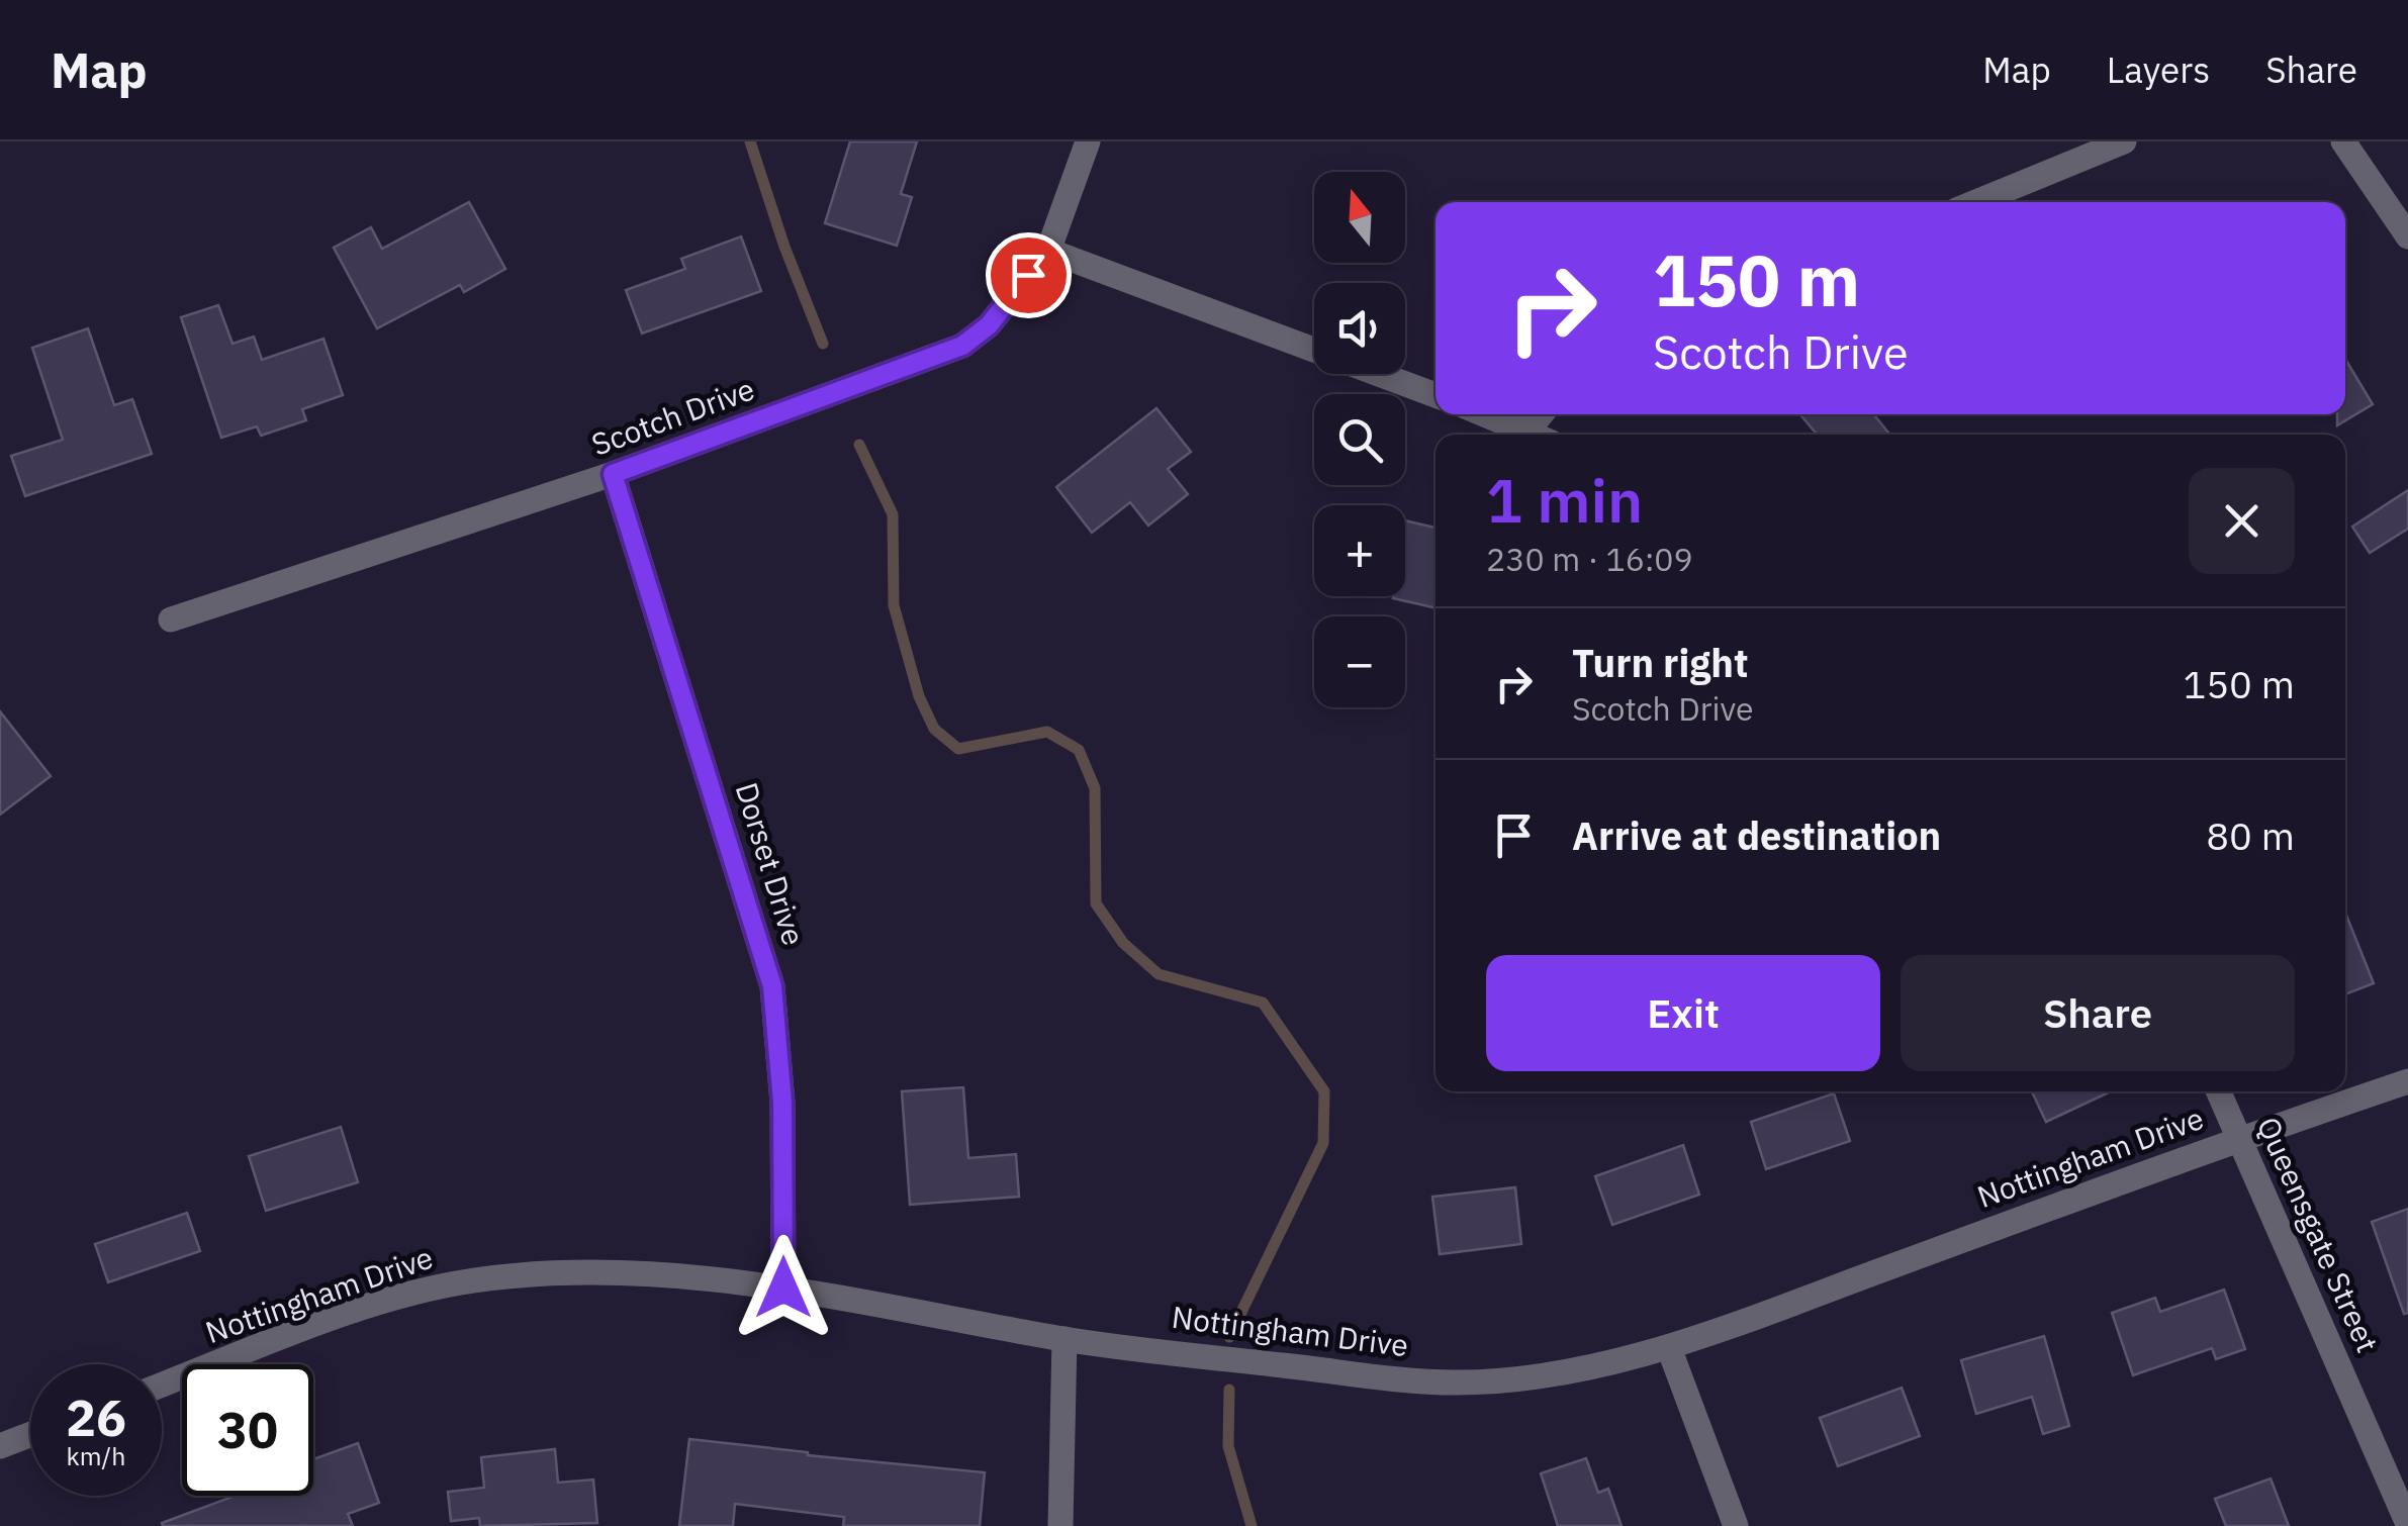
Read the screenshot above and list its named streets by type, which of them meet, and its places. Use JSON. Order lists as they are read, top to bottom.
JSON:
{
  "streets": {
    "street": [
      "Scotch Drive",
      "Dorset Drive",
      "Nottingham Drive",
      "Queensgate Street"
    ]
  },
  "crossings": [
    ["Scotch Drive", "Dorset Drive"],
    ["Dorset Drive", "Nottingham Drive"],
    ["Nottingham Drive", "Queensgate Street"]
  ],
  "north": "top",
  "page": {
    "header": "Map",
    "nav": ["Map", "Layers", "Share"],
    "map_buttons": ["+", "−"],
    "turn": ["150 m", "Scotch Drive"],
    "heading": ["1 min", "230 m · 16:09"],
    "list": [
      {
        "name": "Turn right",
        "note": "Scotch Drive",
        "value": "150 m"
      },
      {
        "name": "Arrive at destination",
        "value": "80 m"
      }
    ],
    "buttons": ["Exit", "Share"],
    "speed": "26 km/h",
    "limit": "30"
  }
}
